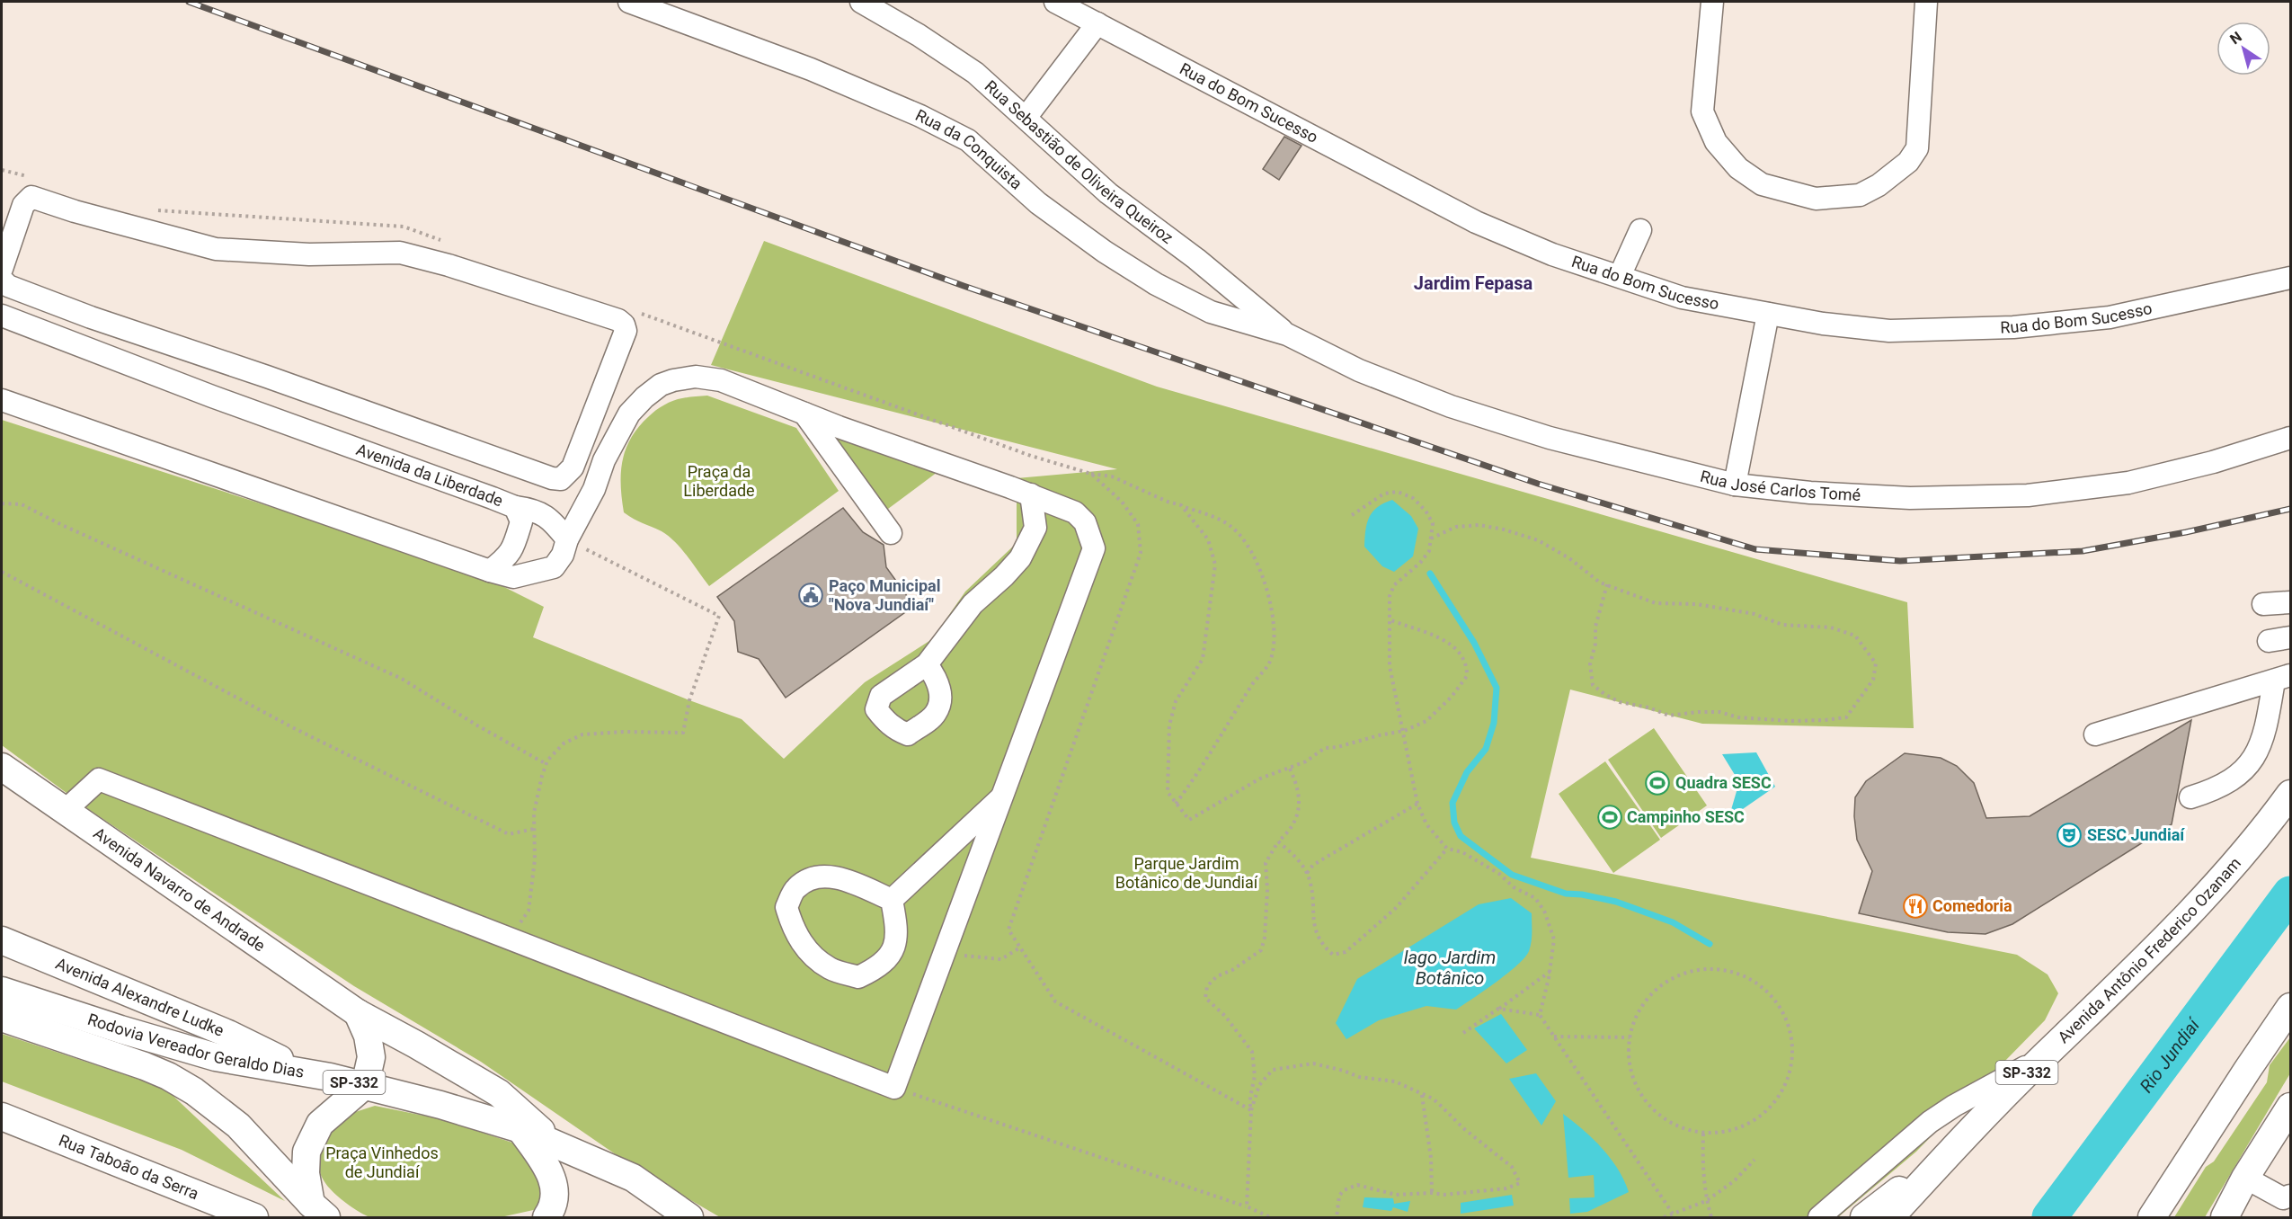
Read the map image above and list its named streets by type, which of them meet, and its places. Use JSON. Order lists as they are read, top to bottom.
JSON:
{
  "streets": {
    "main road": [
      "Avenida Navarro de Andrade",
      "Avenida Antônio Frederico Ozanam",
      "Avenida Alexandre Ludke",
      "Rodovia Vereador Geraldo Dias",
      "SP-332",
      "Rua Taboão da Serra"
    ],
    "street": [
      "Rua do Bom Sucesso",
      "Rua da Conquista",
      "Rua Sebastião de Oliveira Queiroz",
      "Avenida da Liberdade",
      "Rua José Carlos Tomé"
    ]
  },
  "crossings": [
    ["Rua da Conquista", "Rua Sebastião de Oliveira Queiroz"],
    ["Rua da Conquista", "Rua José Carlos Tomé"],
    ["Rua Sebastião de Oliveira Queiroz", "Rua José Carlos Tomé"],
    ["Avenida Navarro de Andrade", "Rodovia Vereador Geraldo Dias"],
    ["Avenida Alexandre Ludke", "Rodovia Vereador Geraldo Dias"]
  ],
  "districts": ["Jardim Fepasa"],
  "water": ["lago Jardim Botânico", "Rio Jundiaí"],
  "parks": ["Praça da Liberdade", "Parque Jardim Botânico de Jundiaí", "Praça Vinhedos de Jundiaí"],
  "places": {
    "public building": ["Paço Municipal \"Nova Jundiaí\""],
    "sports": ["Quadra SESC", "Campinho SESC"],
    "theatre": ["SESC Jundiaí"],
    "restaurant": ["Comedoria"]
  },
  "north": "top left"
}
